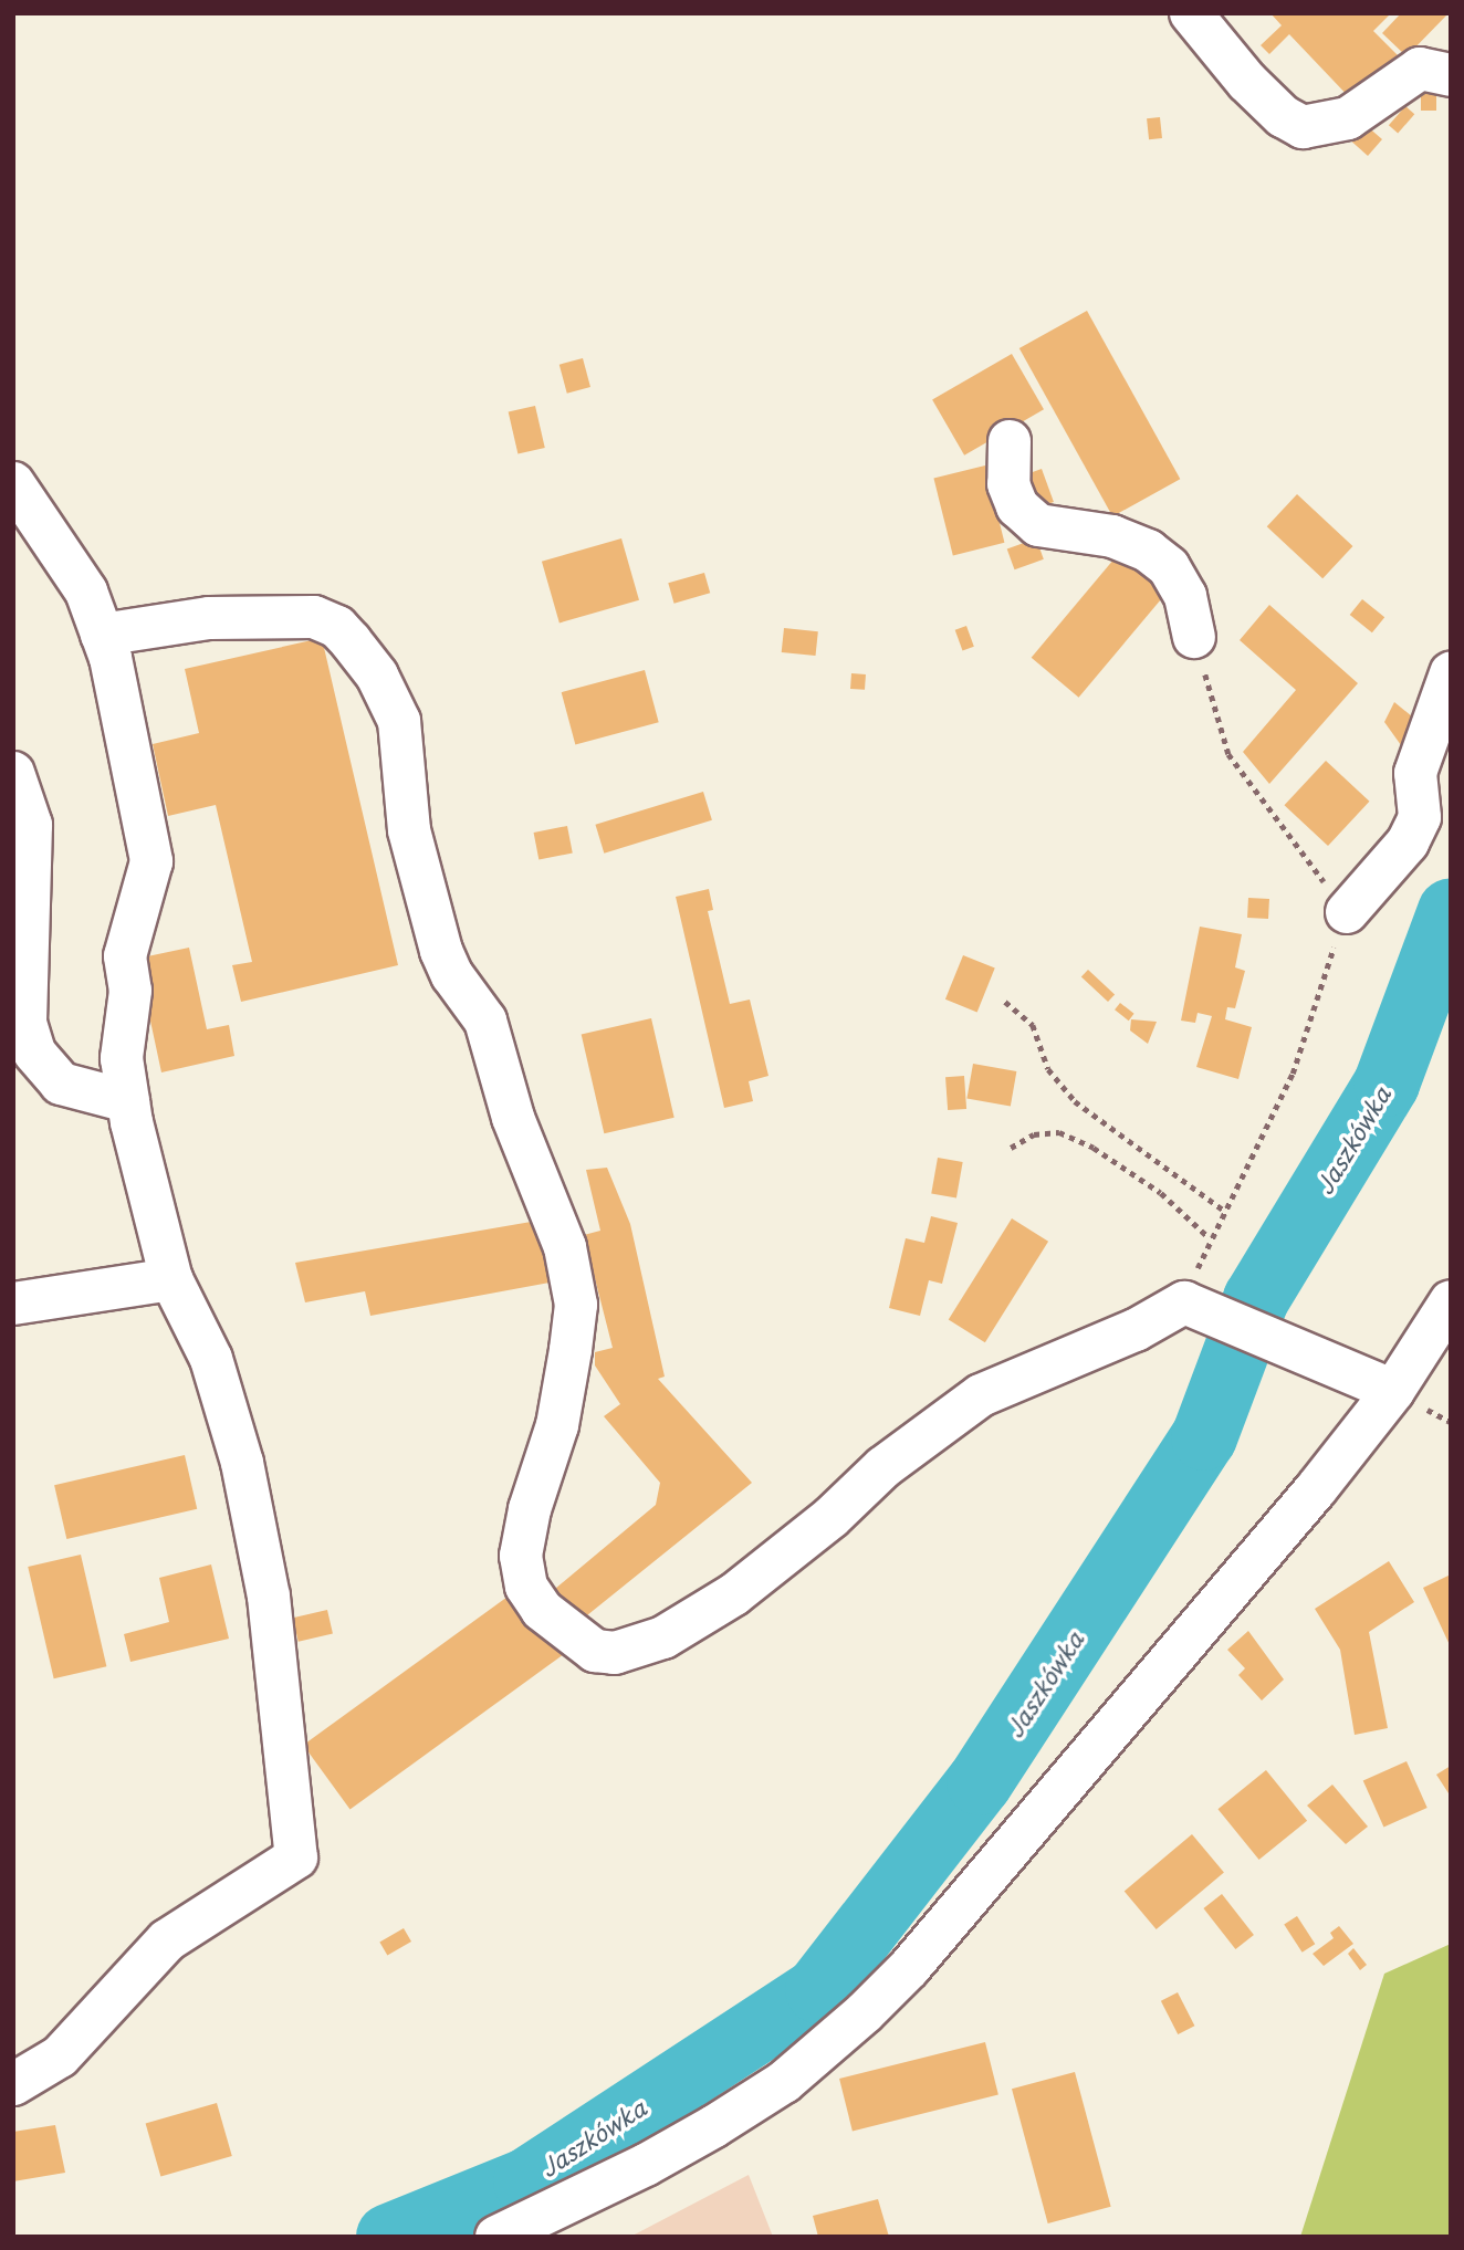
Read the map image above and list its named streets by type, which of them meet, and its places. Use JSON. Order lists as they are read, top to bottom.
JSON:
{
  "water": ["Jaszkówka"]
}
